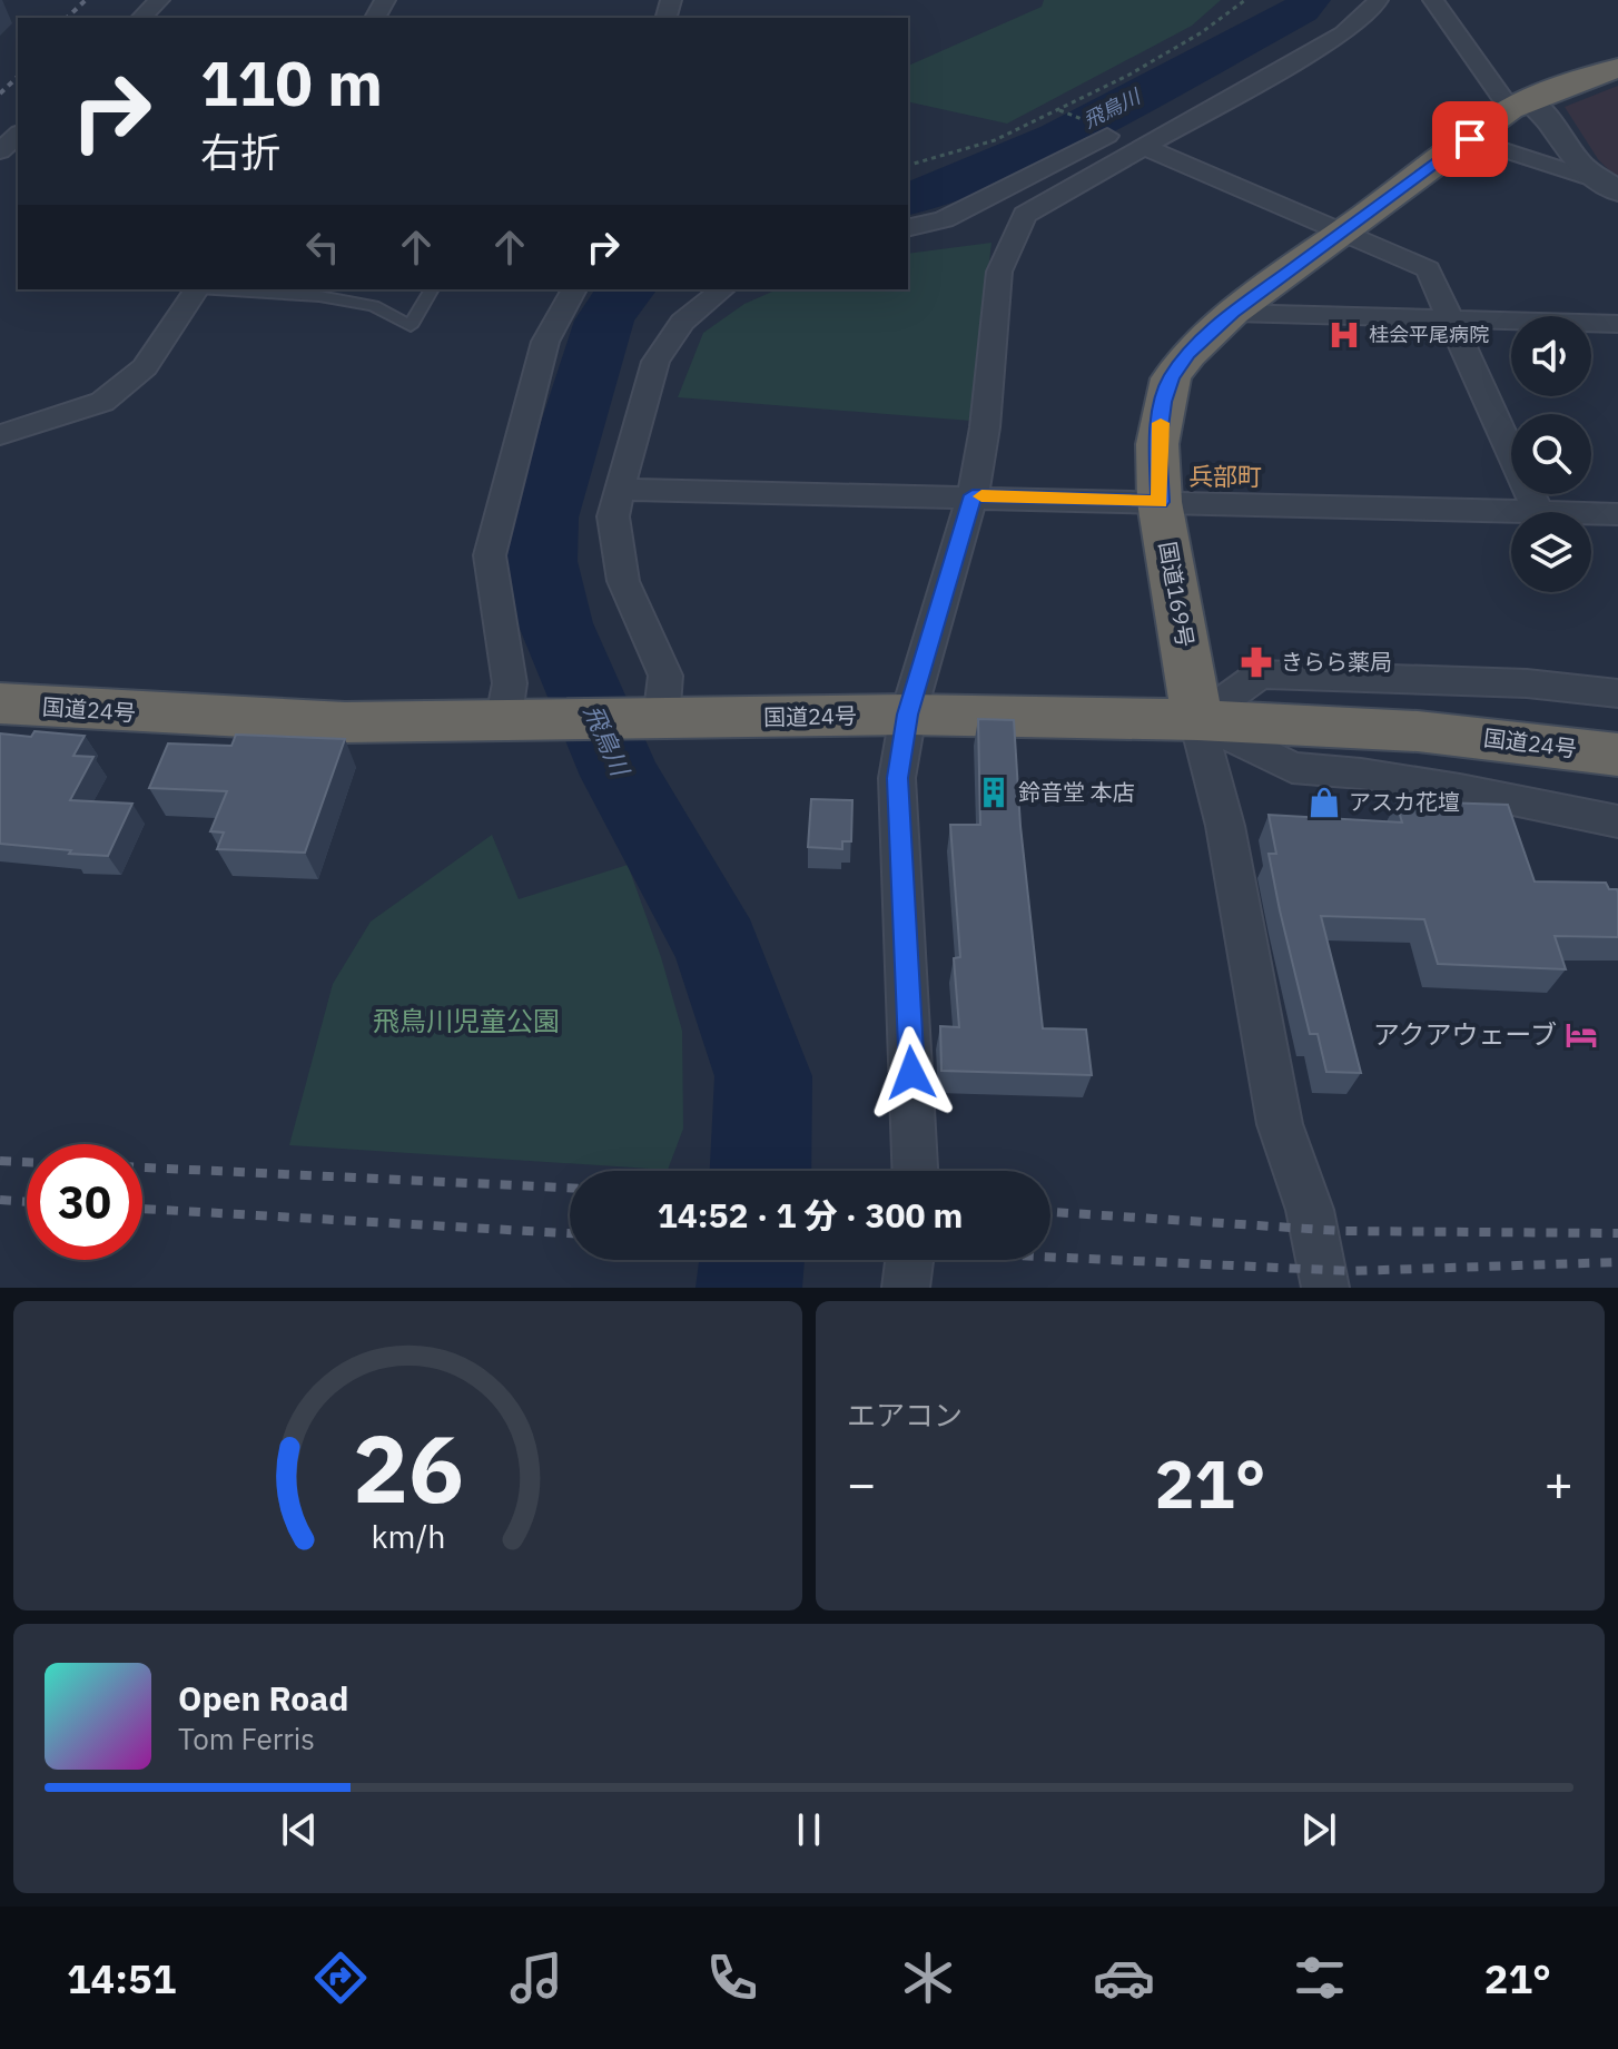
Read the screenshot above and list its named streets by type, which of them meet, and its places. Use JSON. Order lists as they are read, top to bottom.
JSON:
{
  "streets": {
    "highway": ["国道169号", "国道24号"]
  },
  "crossings": [
    ["国道169号", "国道24号"]
  ],
  "districts": ["兵部町"],
  "water": ["飛鳥川"],
  "parks": ["飛鳥川児童公園"],
  "places": {
    "hospital": ["桂会平尾病院"],
    "pharmacy": ["きらら薬局"],
    "building": ["鈴音堂 本店"],
    "shop": ["アスカ花壇"],
    "hotel": ["アクアウェーブ"]
  },
  "page": {
    "turn": ["110 m", "右折"],
    "limit": "30",
    "trip": "14:52 · 1 分 · 300 m",
    "tile": "エアコン",
    "heat": ["−", "21°", "+"],
    "song": ["Open Road", "Tom Ferris"],
    "tabs": ["14:51", "21°"],
    "gauge": ["26", "km/h"]
  }
}
